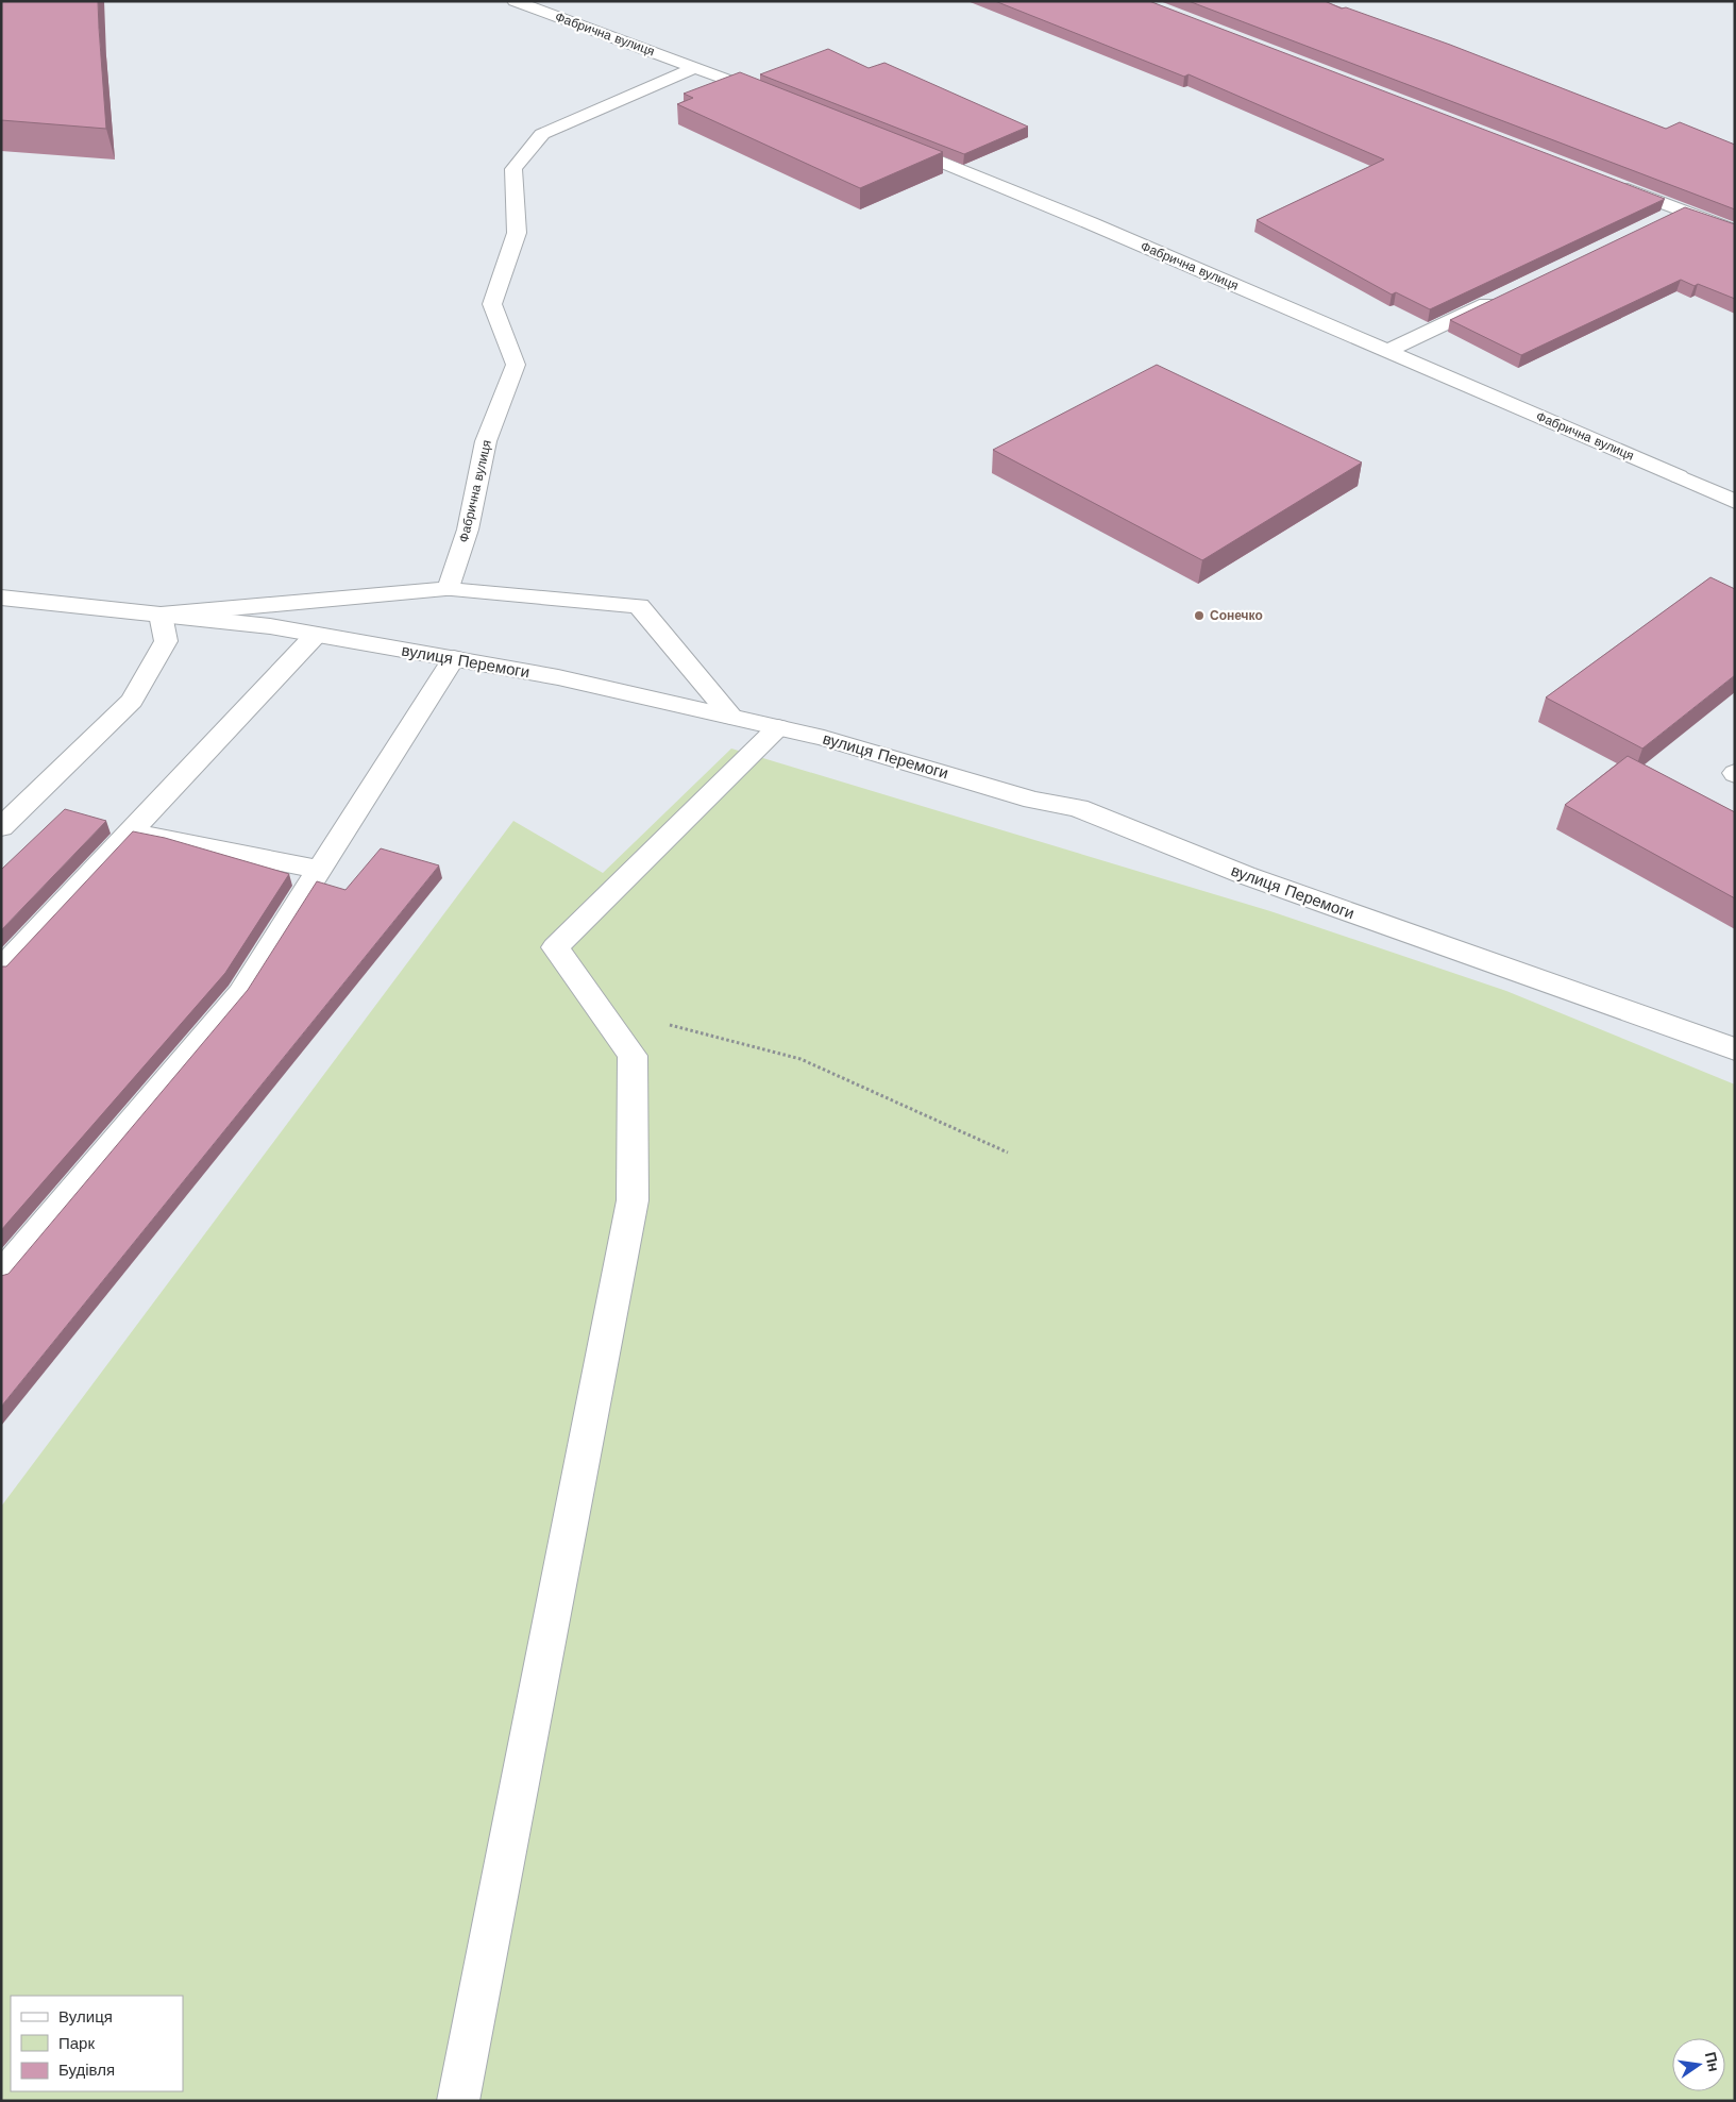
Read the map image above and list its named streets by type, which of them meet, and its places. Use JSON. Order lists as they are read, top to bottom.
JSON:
{
  "streets": {
    "street": ["Фабрична вулиця", "вулиця Перемоги"]
  },
  "places": ["Сонечко"],
  "legend": ["Вулиця", "Парк", "Будівля"],
  "north": "right"
}
